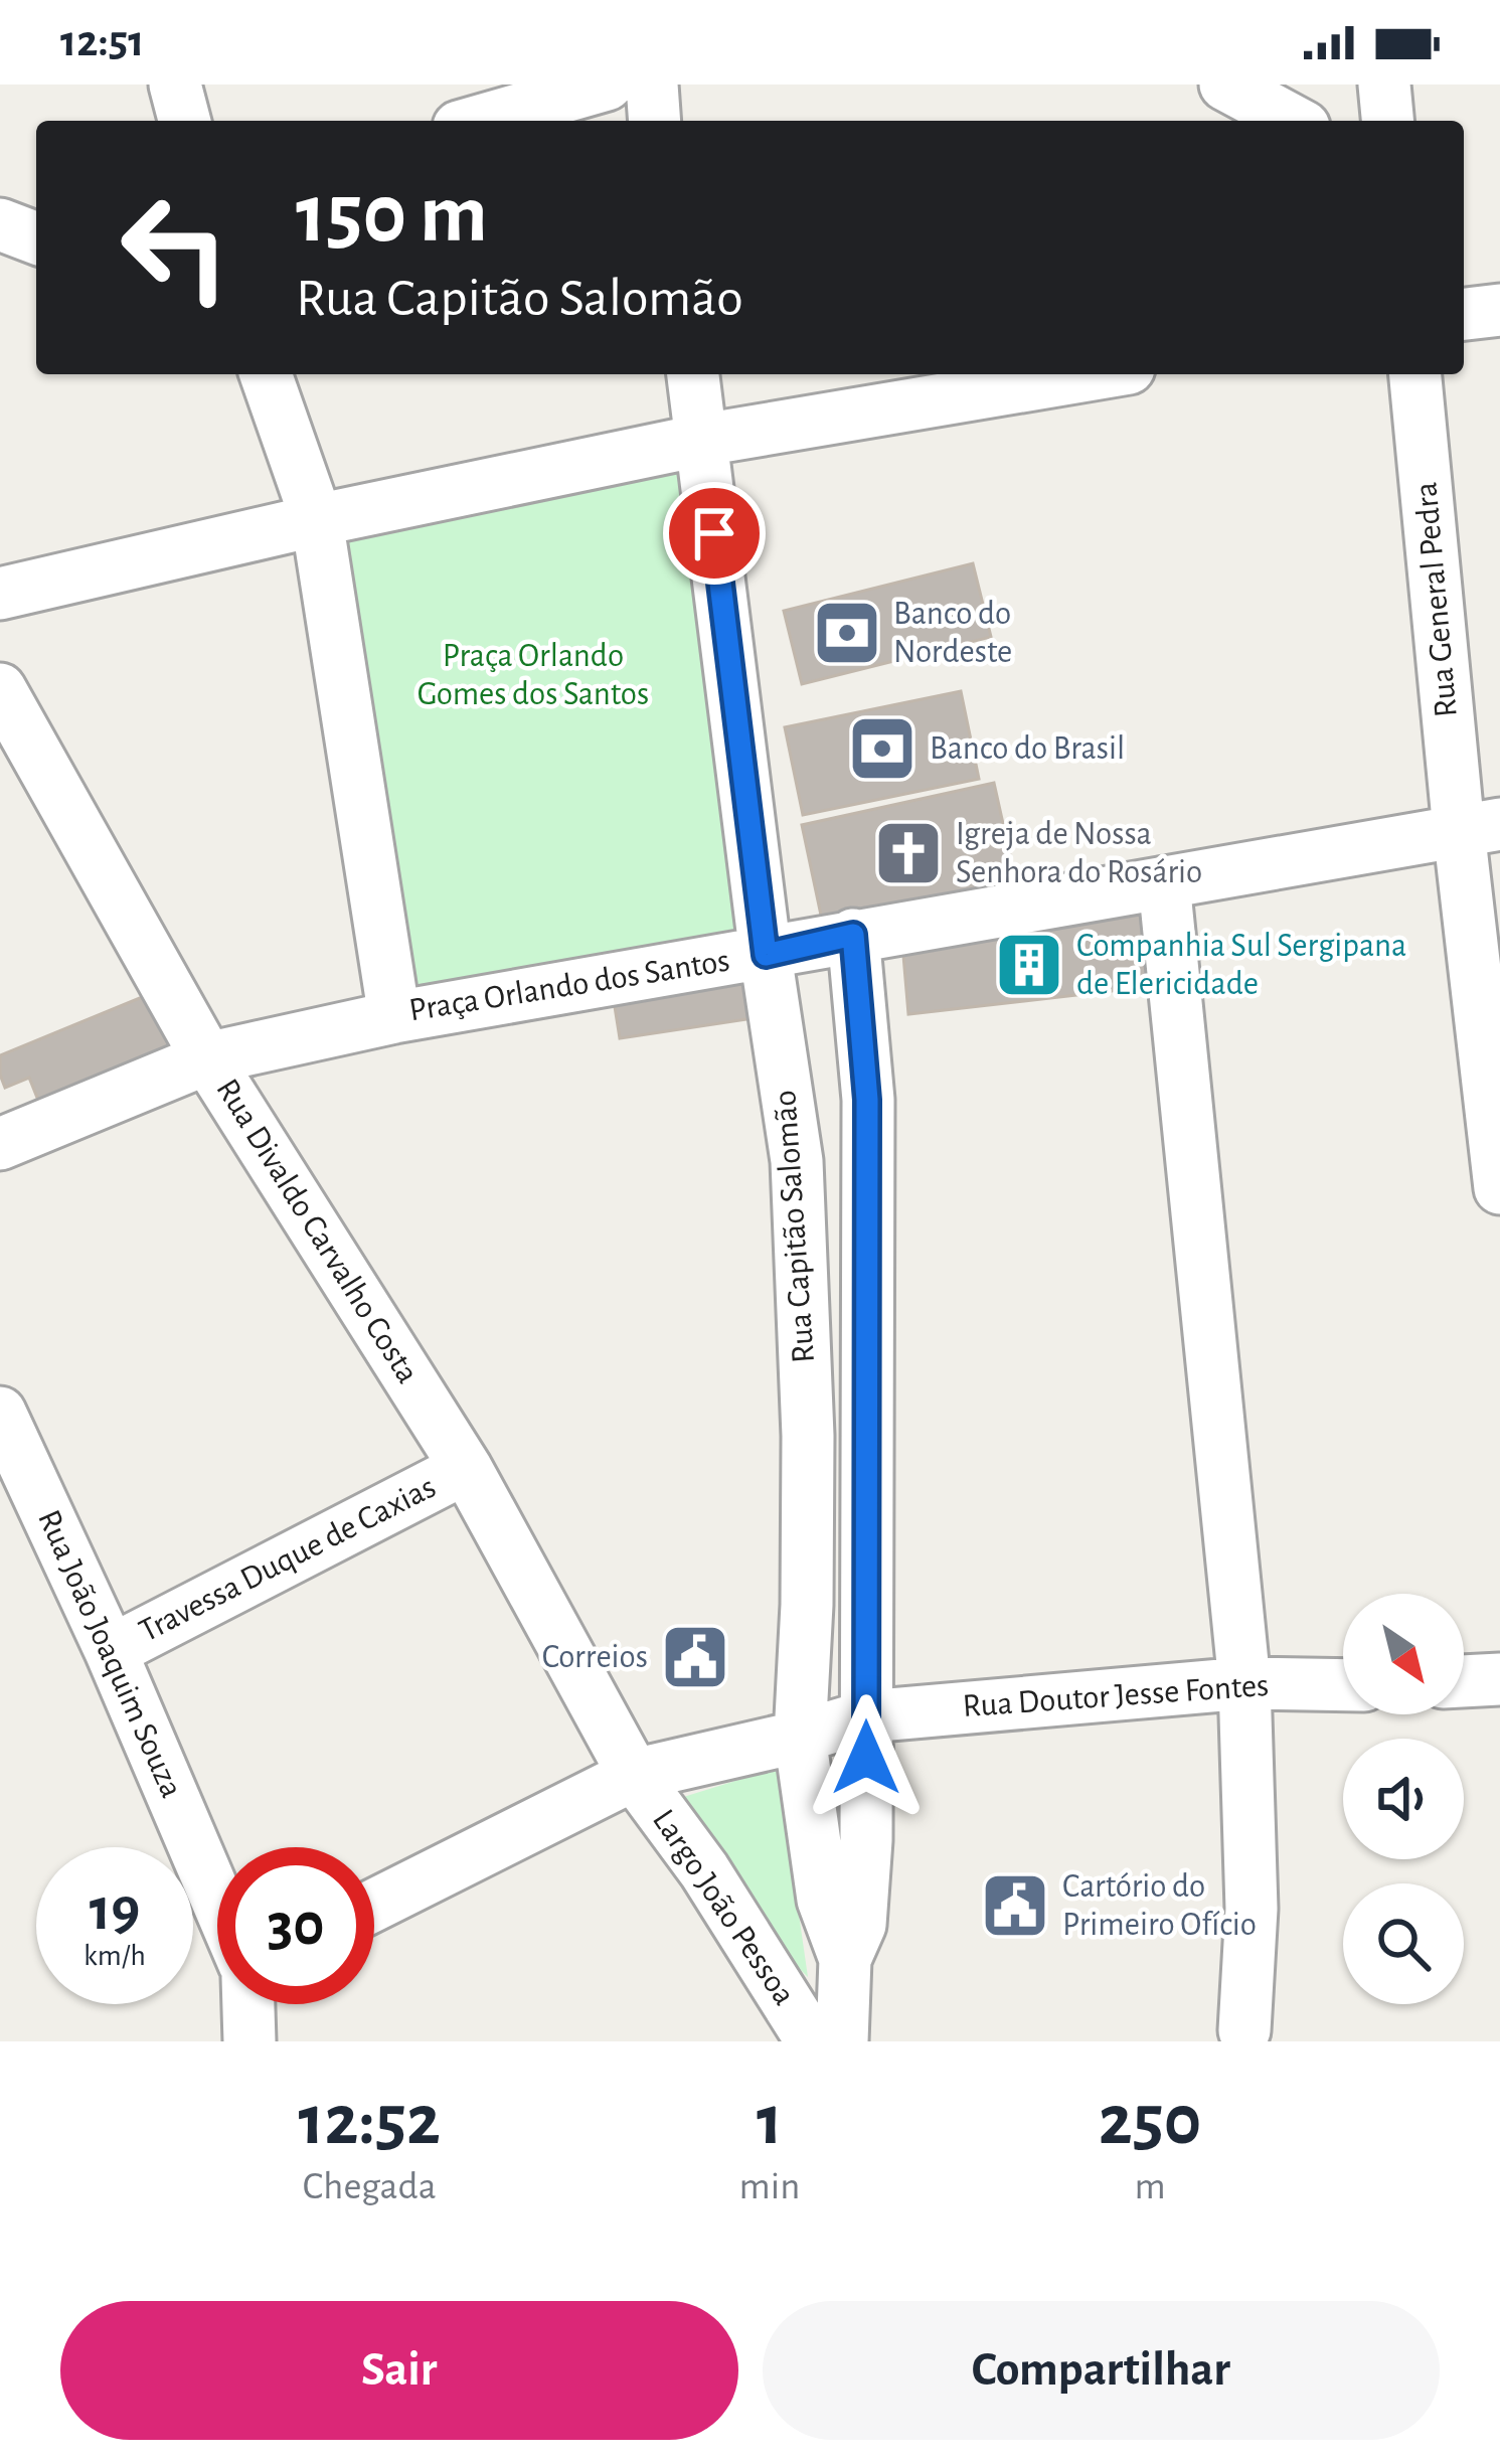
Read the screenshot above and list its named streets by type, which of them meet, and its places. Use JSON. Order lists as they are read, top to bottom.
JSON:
{
  "streets": {
    "street": [
      "Rua General Pedra",
      "Praça Orlando dos Santos",
      "Rua Capitão Salomão",
      "Rua Divaldo Carvalho Costa",
      "Travessa Duque de Caxias",
      "Rua João Joaquim Souza",
      "Rua Doutor Jesse Fontes",
      "Largo João Pessoa"
    ]
  },
  "crossings": [
    ["Praça Orlando dos Santos", "Rua Capitão Salomão"],
    ["Rua Capitão Salomão", "Rua Doutor Jesse Fontes"],
    ["Rua Divaldo Carvalho Costa", "Travessa Duque de Caxias"],
    ["Rua Divaldo Carvalho Costa", "Rua Doutor Jesse Fontes"],
    ["Rua Divaldo Carvalho Costa", "Largo João Pessoa"],
    ["Travessa Duque de Caxias", "Rua João Joaquim Souza"],
    ["Rua Doutor Jesse Fontes", "Largo João Pessoa"]
  ],
  "parks": ["Praça Orlando Gomes dos Santos"],
  "places": {
    "bank": ["Banco do Nordeste", "Banco do Brasil"],
    "church": ["Igreja de Nossa Senhora do Rosário"],
    "building": ["Companhia Sul Sergipana de Elericidade"],
    "public building": ["Correios", "Cartório do Primeiro Ofício"]
  },
  "north": "bottom right",
  "page": {
    "status": "12:51",
    "turn": ["150 m", "Rua Capitão Salomão"],
    "speed": "19 km/h",
    "limit": "30",
    "eta": [
      "12:52",
      "Chegada",
      "1",
      "min",
      "250",
      "m"
    ],
    "buttons": ["Sair", "Compartilhar"]
  }
}
